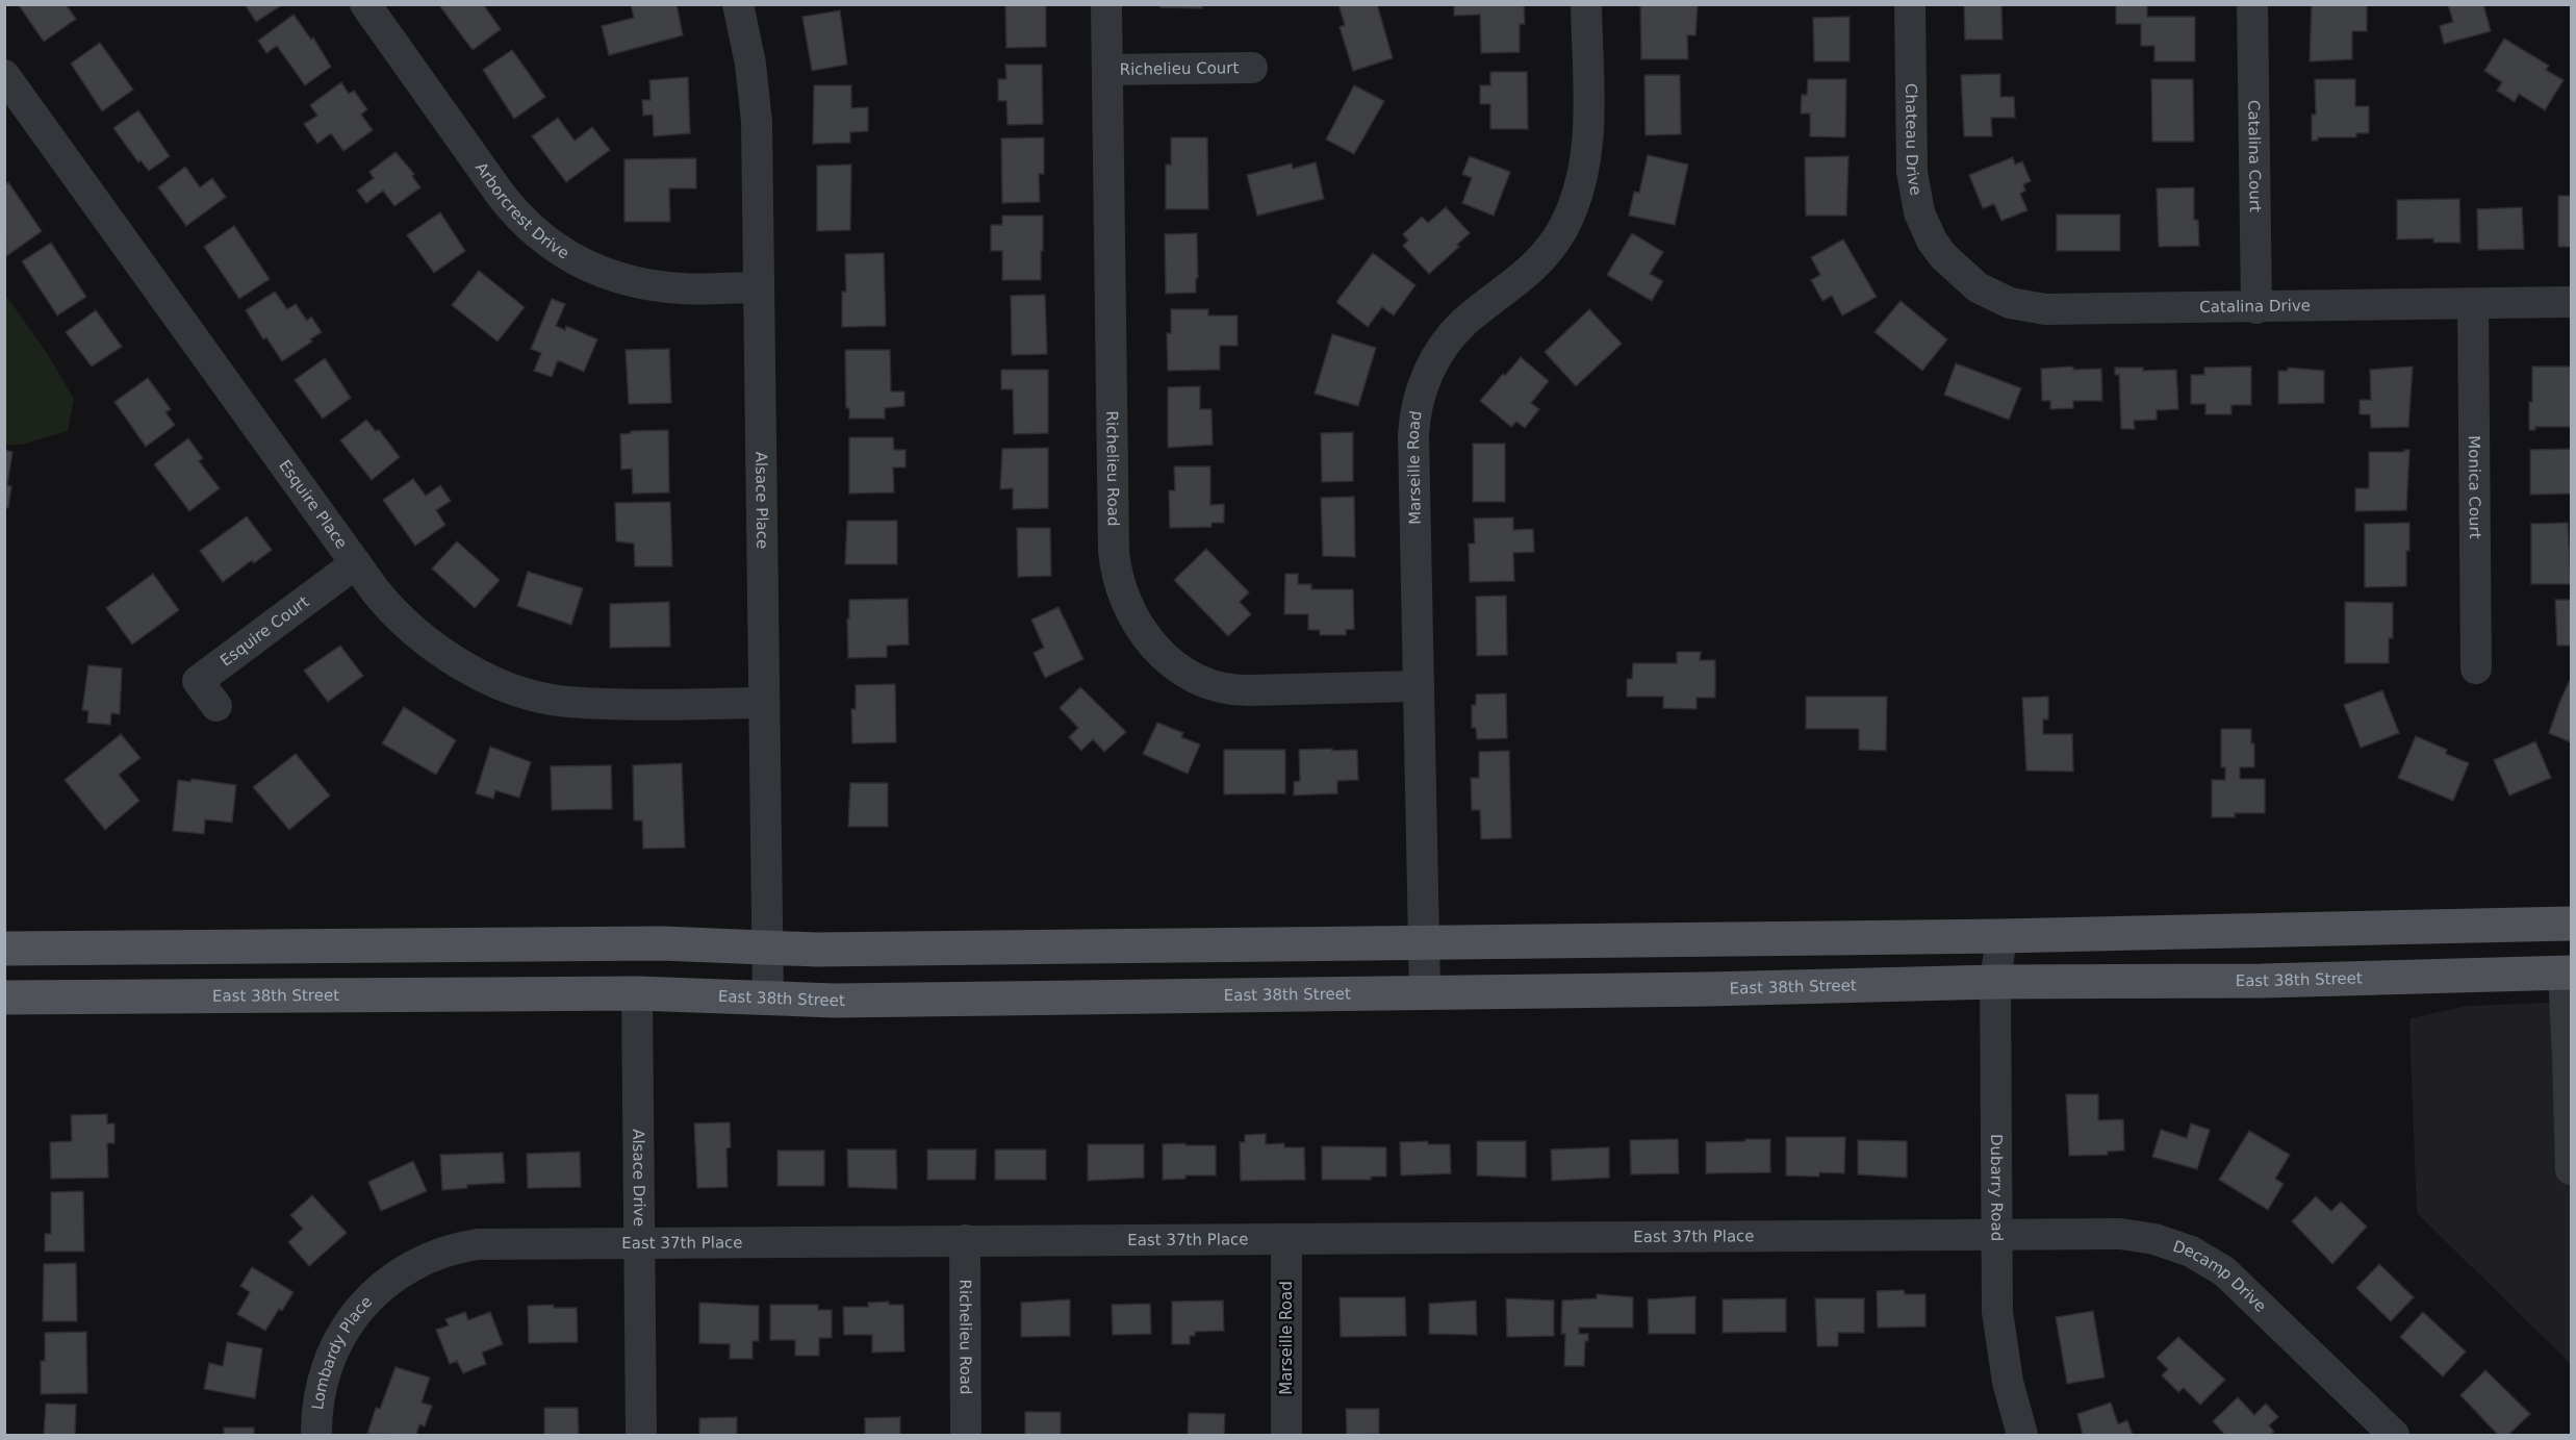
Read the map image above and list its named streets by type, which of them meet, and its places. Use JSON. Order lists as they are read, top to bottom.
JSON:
{
  "streets": {
    "main road": ["East 38th Street"],
    "street": [
      "Richelieu Court",
      "Chateau Drive",
      "Catalina Court",
      "Arborcrest Drive",
      "Catalina Drive",
      "Marseille Road",
      "Richelieu Road",
      "Monica Court",
      "Alsace Place",
      "Esquire Place",
      "Esquire Court",
      "Alsace Drive",
      "Dubarry Road",
      "East 37th Place",
      "Decamp Drive",
      "Lombardy Place"
    ]
  },
  "crossings": [
    ["Richelieu Court", "Richelieu Road"],
    ["Chateau Drive", "Catalina Drive"],
    ["Catalina Court", "Catalina Drive"],
    ["Arborcrest Drive", "Alsace Place"],
    ["Catalina Drive", "Monica Court"],
    ["Marseille Road", "Richelieu Road"],
    ["Marseille Road", "East 38th Street"],
    ["Marseille Road", "East 37th Place"],
    ["Richelieu Road", "East 37th Place"],
    ["Alsace Place", "Esquire Place"],
    ["Alsace Place", "East 38th Street"],
    ["Esquire Place", "Esquire Court"],
    ["East 38th Street", "Alsace Drive"],
    ["East 38th Street", "Dubarry Road"],
    ["Alsace Drive", "East 37th Place"],
    ["Dubarry Road", "East 37th Place"],
    ["Dubarry Road", "Decamp Drive"],
    ["East 37th Place", "Decamp Drive"],
    ["East 37th Place", "Lombardy Place"]
  ]
}
